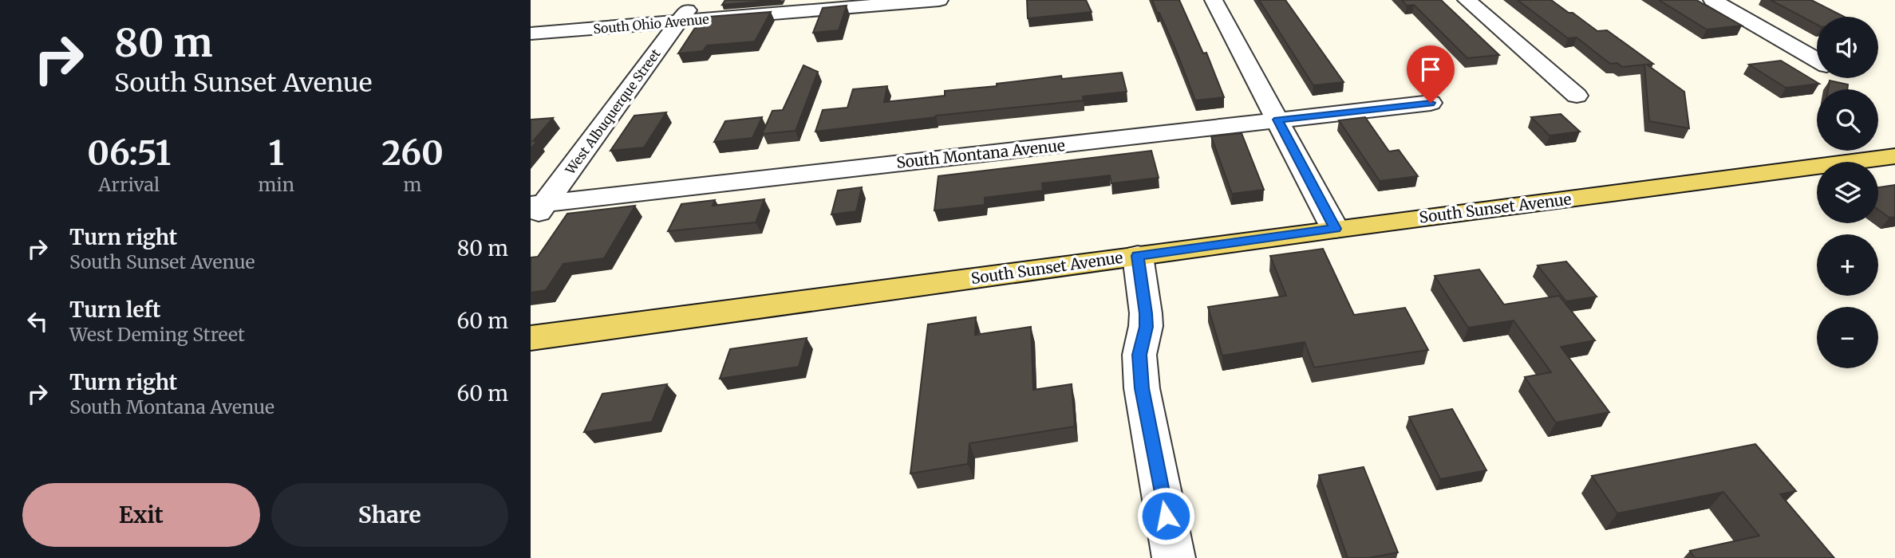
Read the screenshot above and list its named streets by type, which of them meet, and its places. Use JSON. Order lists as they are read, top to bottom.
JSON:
{
  "streets": {
    "main road": ["South Sunset Avenue"],
    "street": ["South Ohio Avenue", "West Albuquerque Street", "South Montana Avenue"]
  },
  "crossings": [
    ["South Ohio Avenue", "West Albuquerque Street"],
    ["West Albuquerque Street", "South Montana Avenue"]
  ],
  "page": {
    "turn": ["80 m", "South Sunset Avenue"],
    "map_buttons": ["+", "−"],
    "eta": [
      "06:51",
      "Arrival",
      "1",
      "min",
      "260",
      "m"
    ],
    "list": [
      {
        "name": "Turn right",
        "note": "South Sunset Avenue",
        "value": "80 m"
      },
      {
        "name": "Turn left",
        "note": "West Deming Street",
        "value": "60 m"
      },
      {
        "name": "Turn right",
        "note": "South Montana Avenue",
        "value": "60 m"
      }
    ],
    "buttons": ["Exit", "Share"]
  }
}
